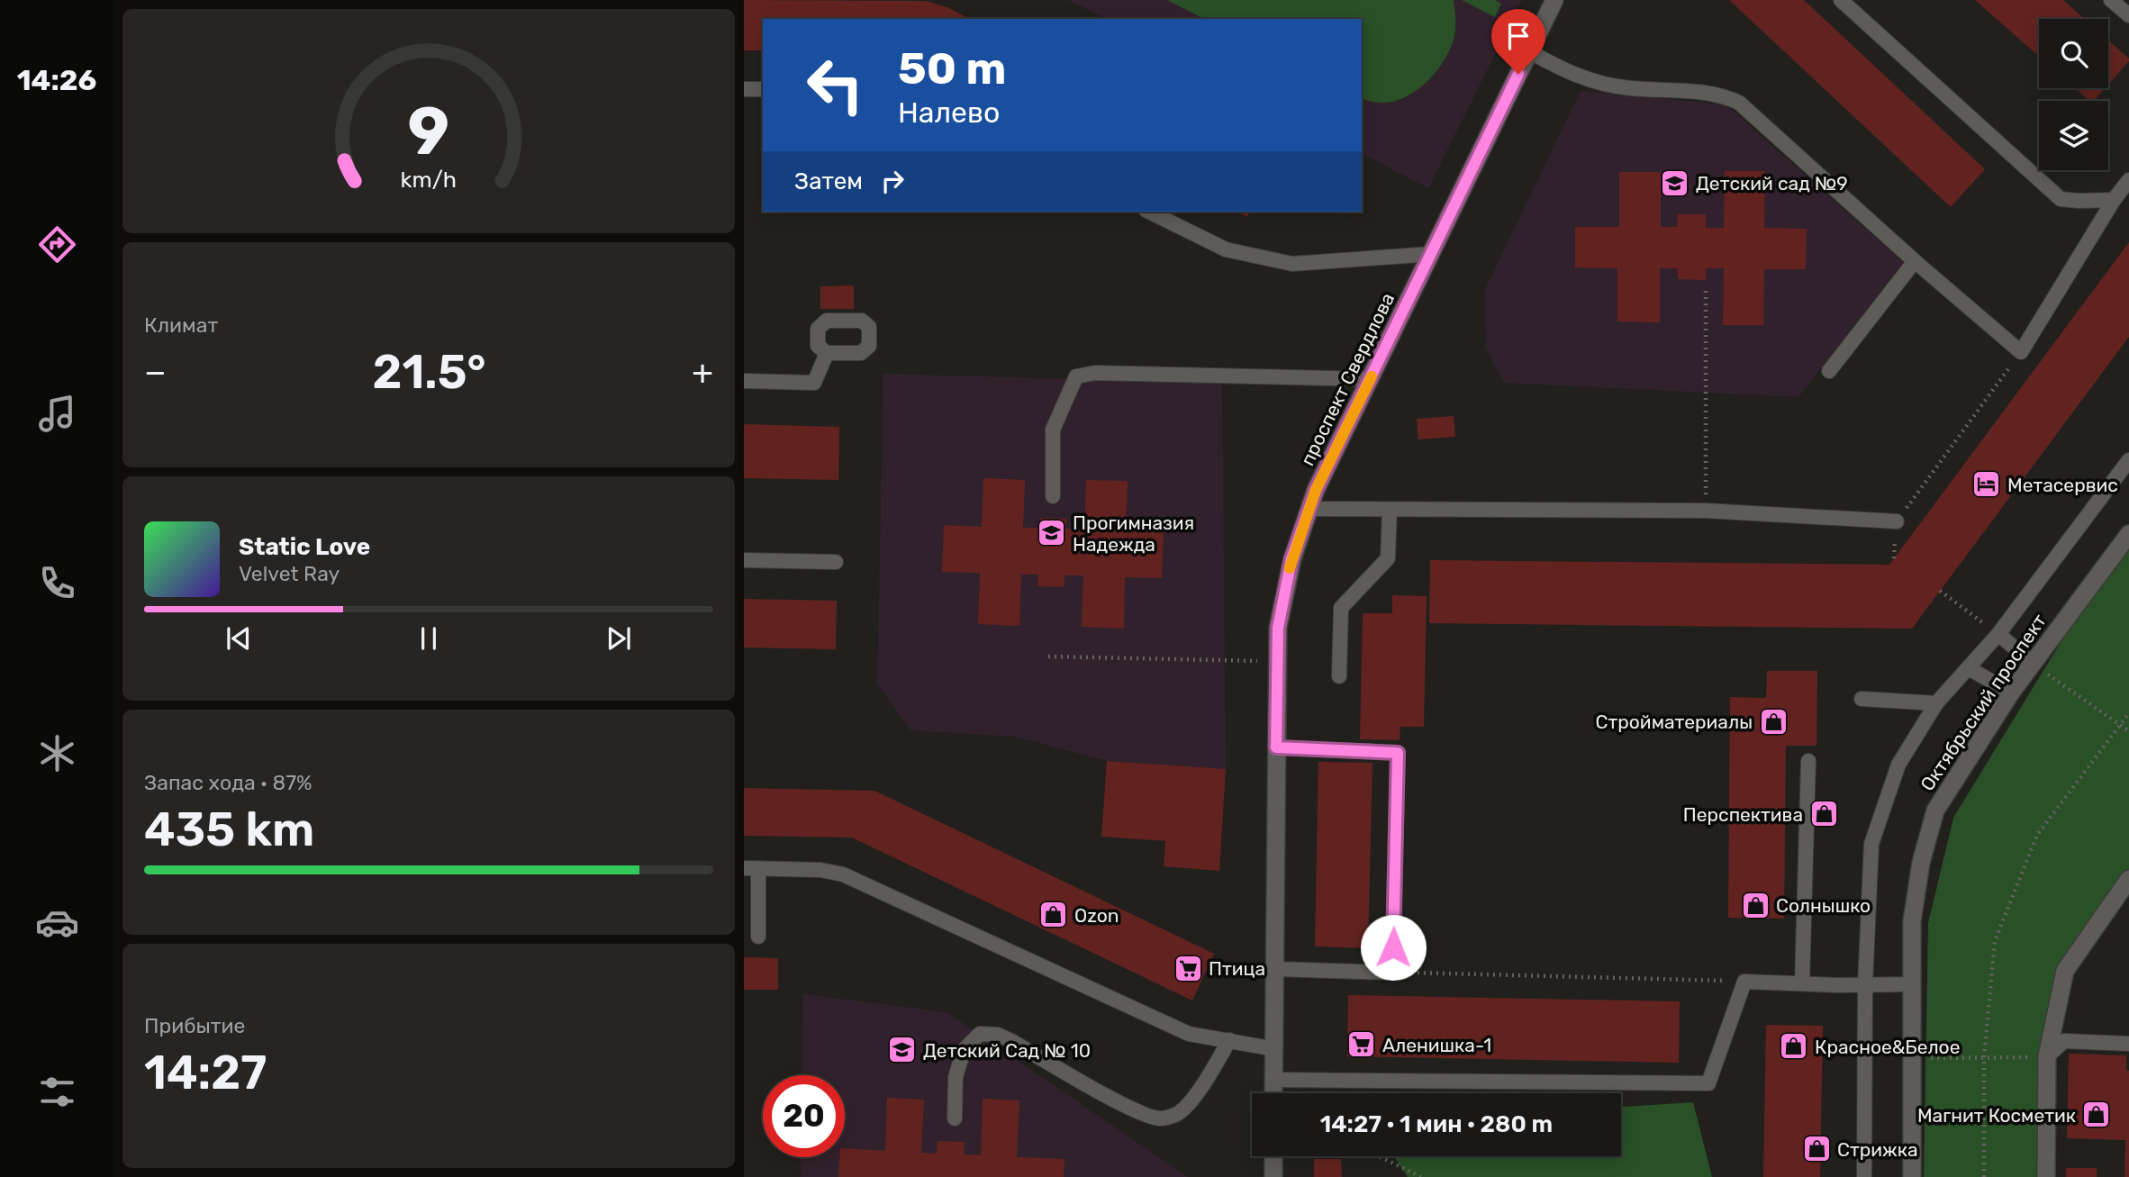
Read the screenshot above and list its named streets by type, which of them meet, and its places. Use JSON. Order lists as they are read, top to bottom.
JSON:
{
  "streets": {
    "street": ["проспект Свердлова", "Октябрьский проспект"]
  },
  "places": {
    "school or university": ["Детский сад №9", "Прогимназия Надежда", "Детский Сад № 10"],
    "hotel": ["Метасервис"],
    "shop": [
      "Стройматериалы",
      "Перспектива",
      "Солнышко",
      "Ozon",
      "Красное&Белое",
      "Магнит Косметик",
      "Стрижка"
    ],
    "supermarket": ["Птица", "Аленишка-1"]
  },
  "page": {
    "tabs": "14:26",
    "turn": ["50 m", "Налево"],
    "then": "Затем",
    "tile": [
      "Климат",
      ["Запас хода · 87%", "435 km"],
      ["Прибытие", "14:27"]
    ],
    "heat": ["−", "21.5°", "+"],
    "song": ["Static Love", "Velvet Ray"],
    "limit": "20",
    "trip": "14:27 · 1 мин · 280 m",
    "gauge": ["9", "km/h"]
  }
}
